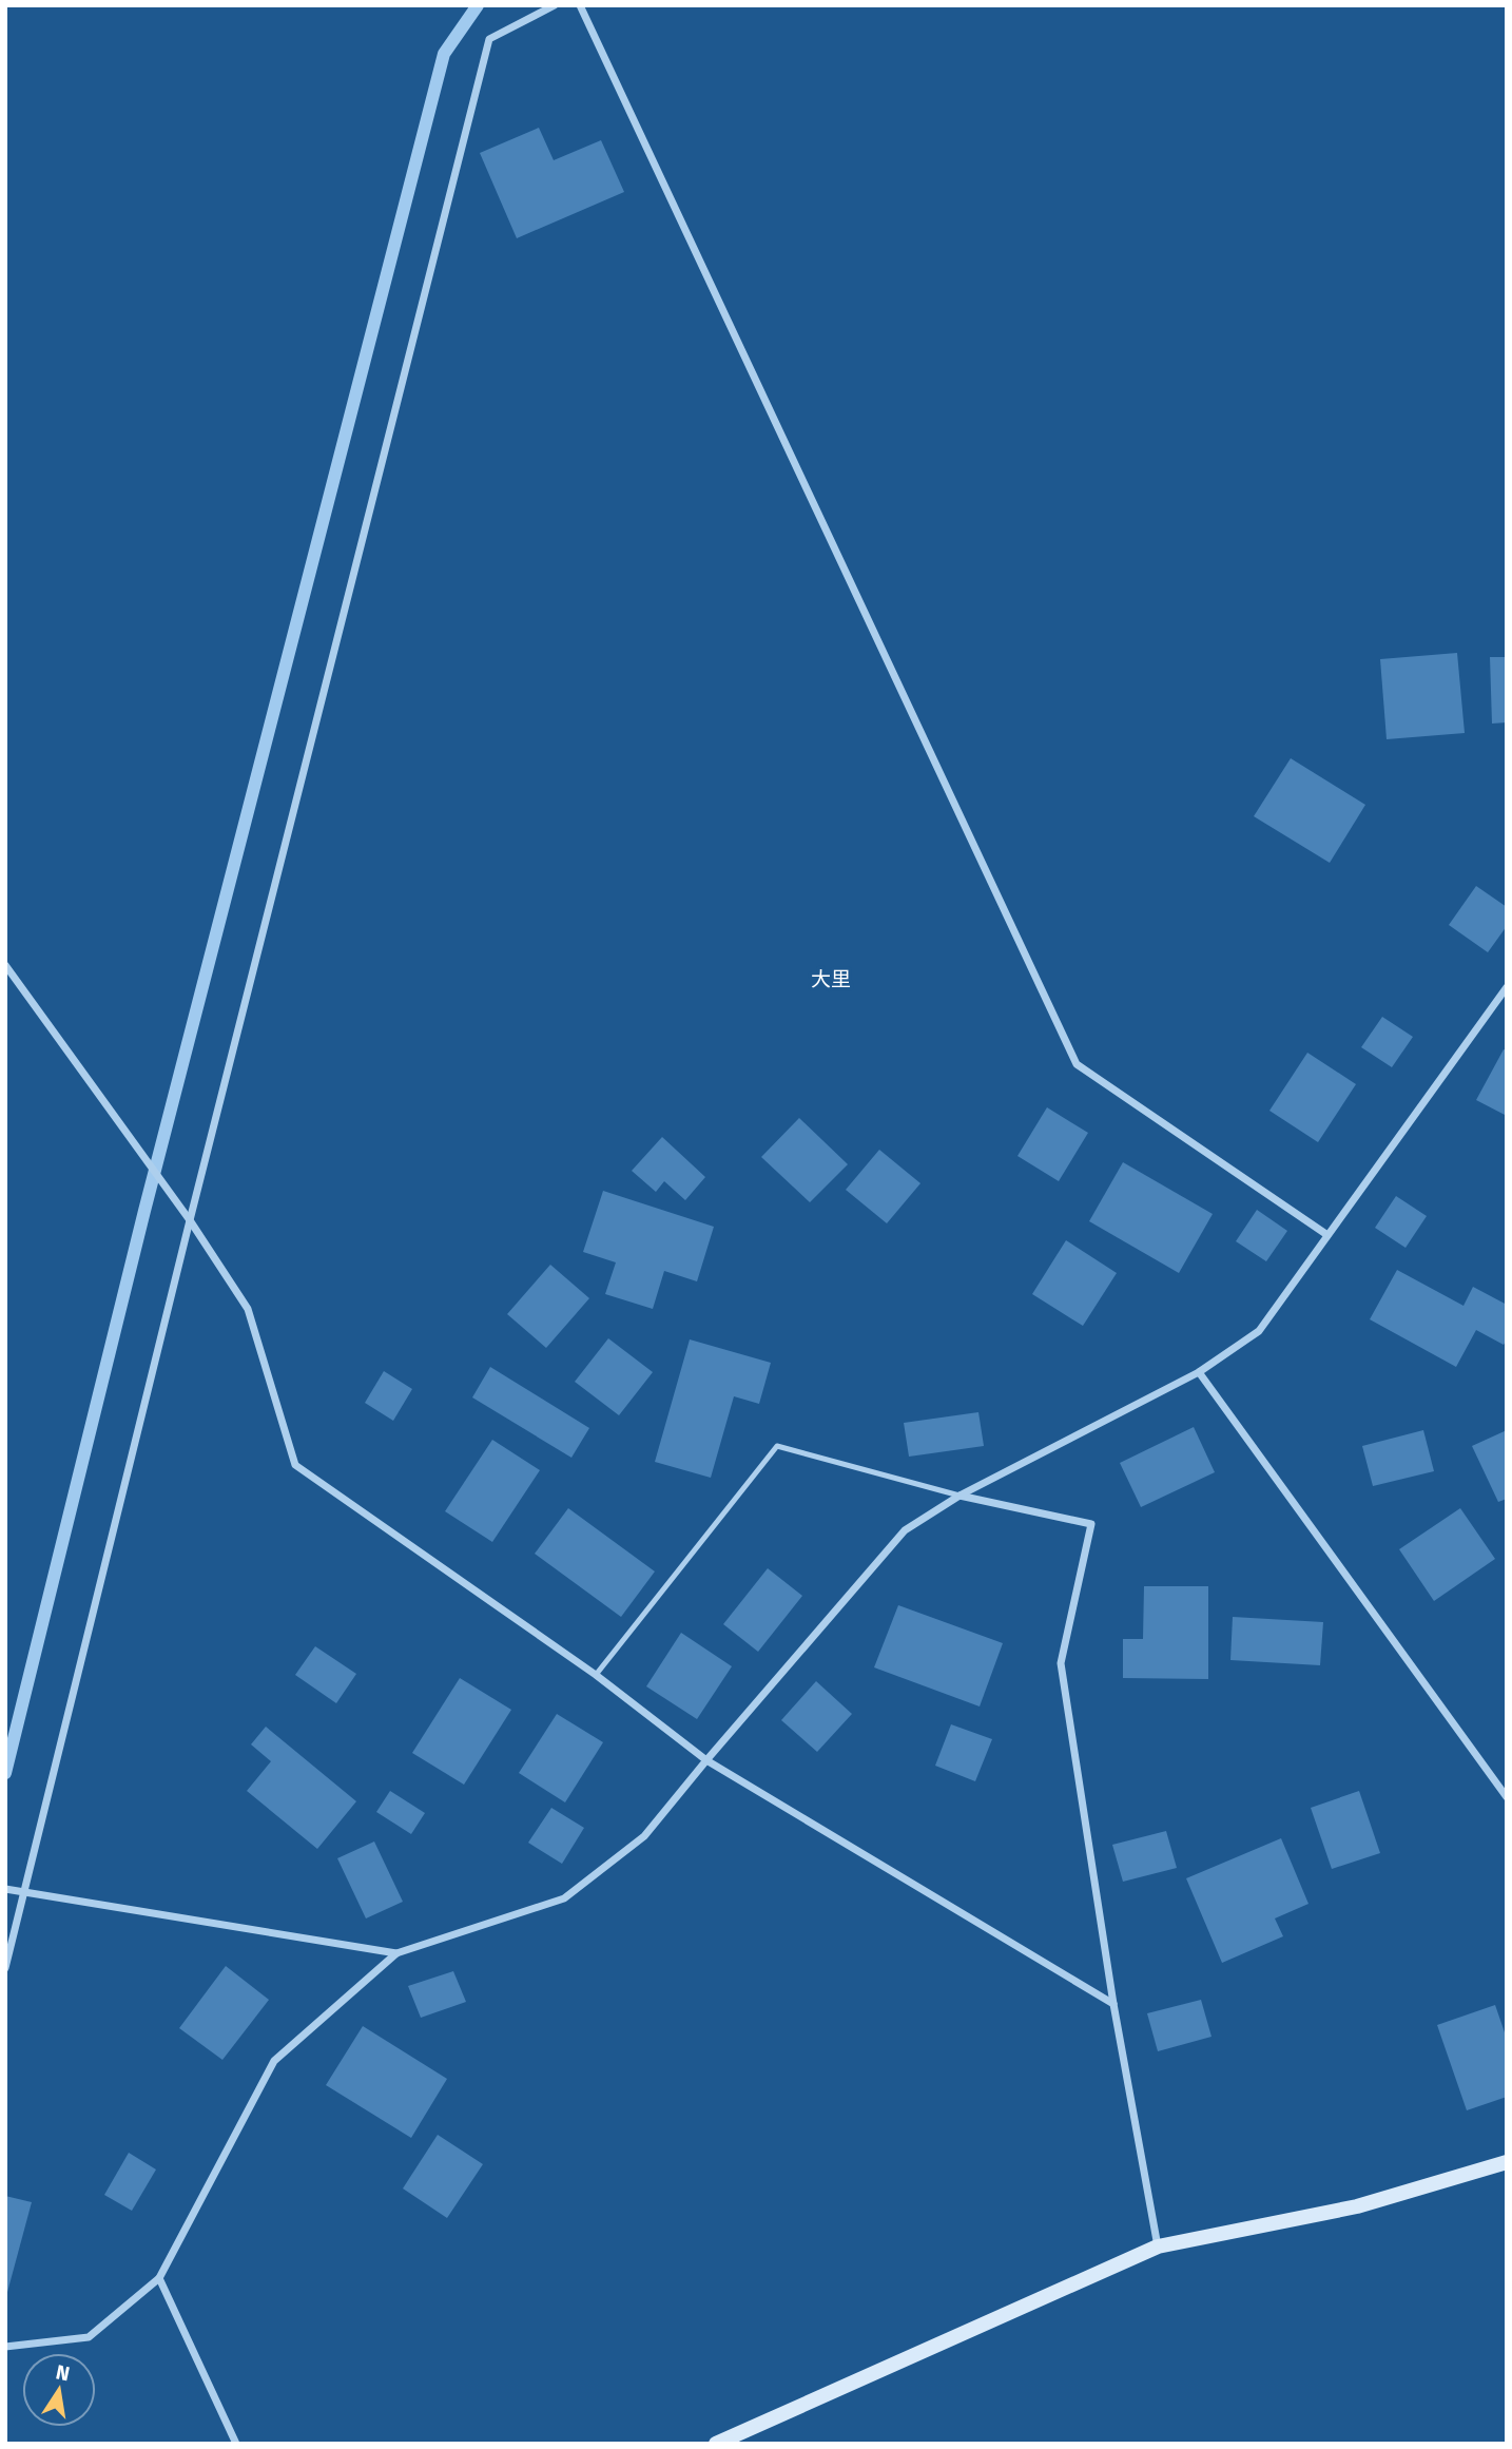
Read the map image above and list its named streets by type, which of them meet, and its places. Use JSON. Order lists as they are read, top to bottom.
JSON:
{
  "districts": ["大里"],
  "north": "top"
}
